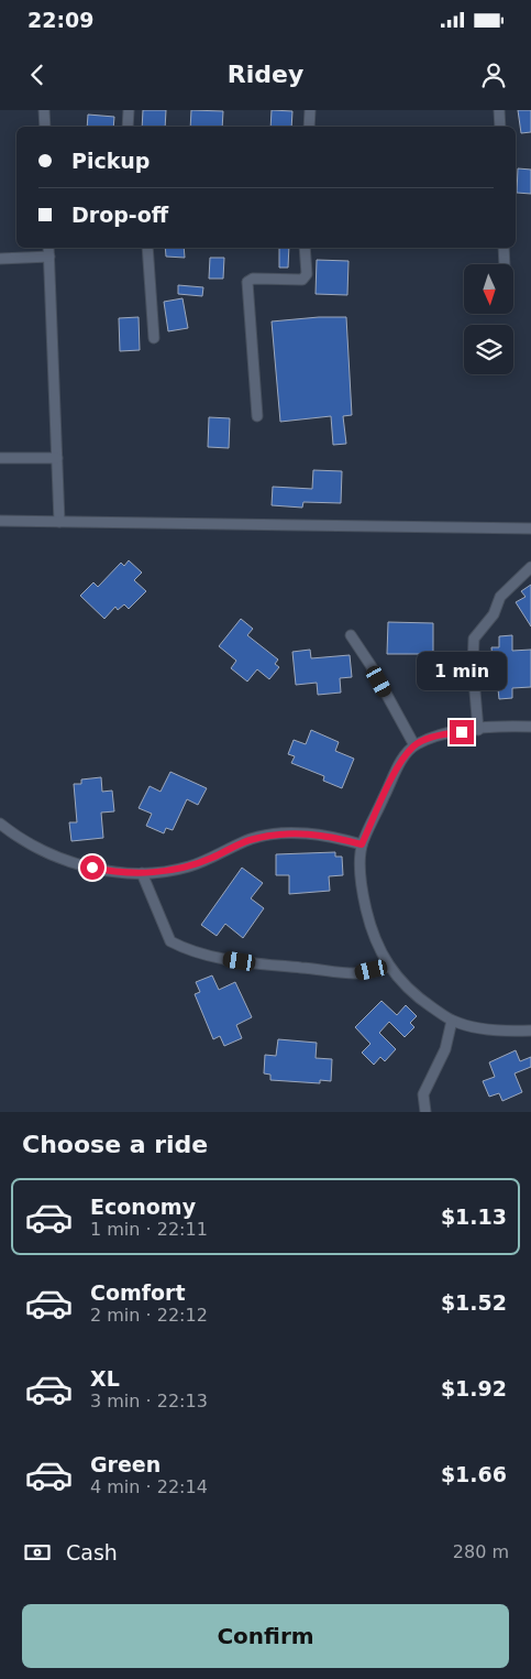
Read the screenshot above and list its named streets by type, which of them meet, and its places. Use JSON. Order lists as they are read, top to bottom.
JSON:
{
  "north": "bottom",
  "page": {
    "status": "22:09",
    "header": "Ridey",
    "banner": ["Pickup", "Drop-off"],
    "bubble": "1 min",
    "heading": "Choose a ride",
    "list": [
      {
        "name": "Economy",
        "note": "1 min · 22:11",
        "value": "$1.13"
      },
      {
        "name": "Comfort",
        "note": "2 min · 22:12",
        "value": "$1.52"
      },
      {
        "name": "XL",
        "note": "3 min · 22:13",
        "value": "$1.92"
      },
      {
        "name": "Green",
        "note": "4 min · 22:14",
        "value": "$1.66"
      }
    ],
    "pay": ["Cash", "280 m"],
    "buttons": "Confirm"
  }
}
